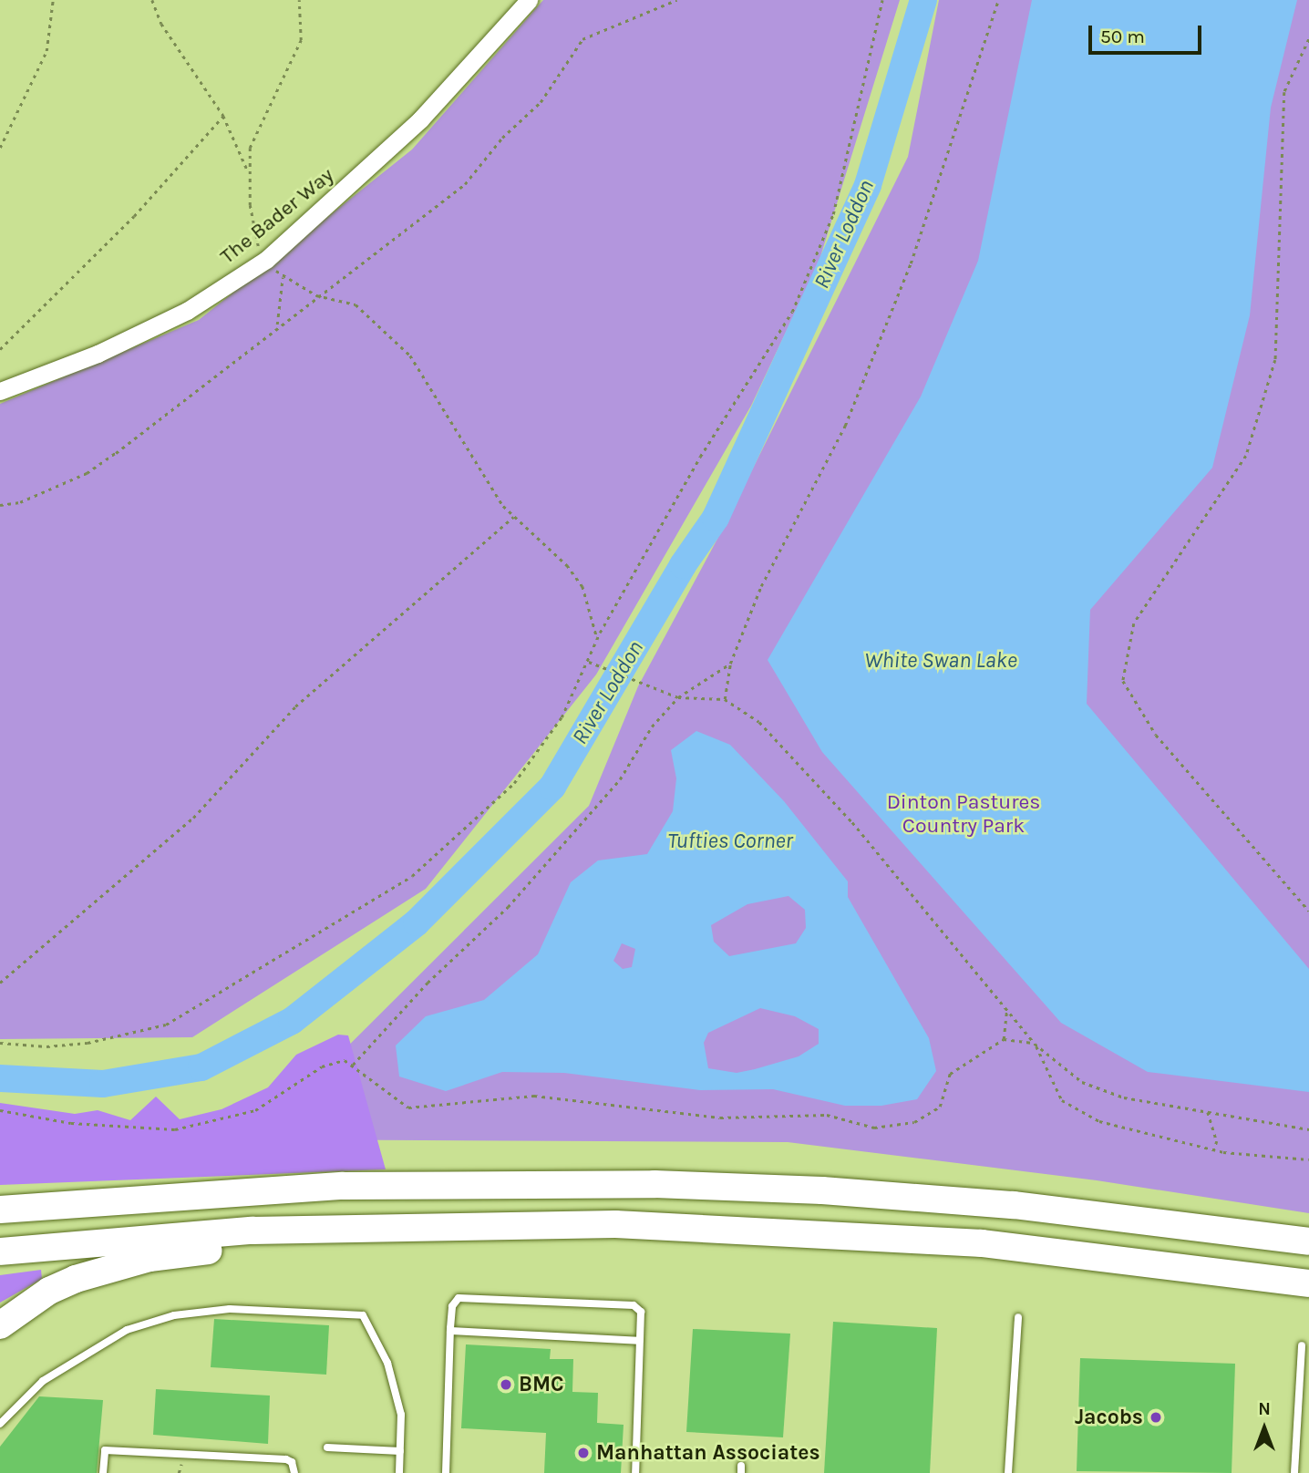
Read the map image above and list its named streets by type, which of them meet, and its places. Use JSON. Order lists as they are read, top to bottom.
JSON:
{
  "streets": {
    "street": ["The Bader Way"]
  },
  "water": ["River Loddon", "White Swan Lake", "Tufties Corner"],
  "parks": ["Dinton Pastures Country Park"],
  "places": ["BMC", "Jacobs", "Manhattan Associates"],
  "scale_bar": "50 m",
  "north": "top"
}
